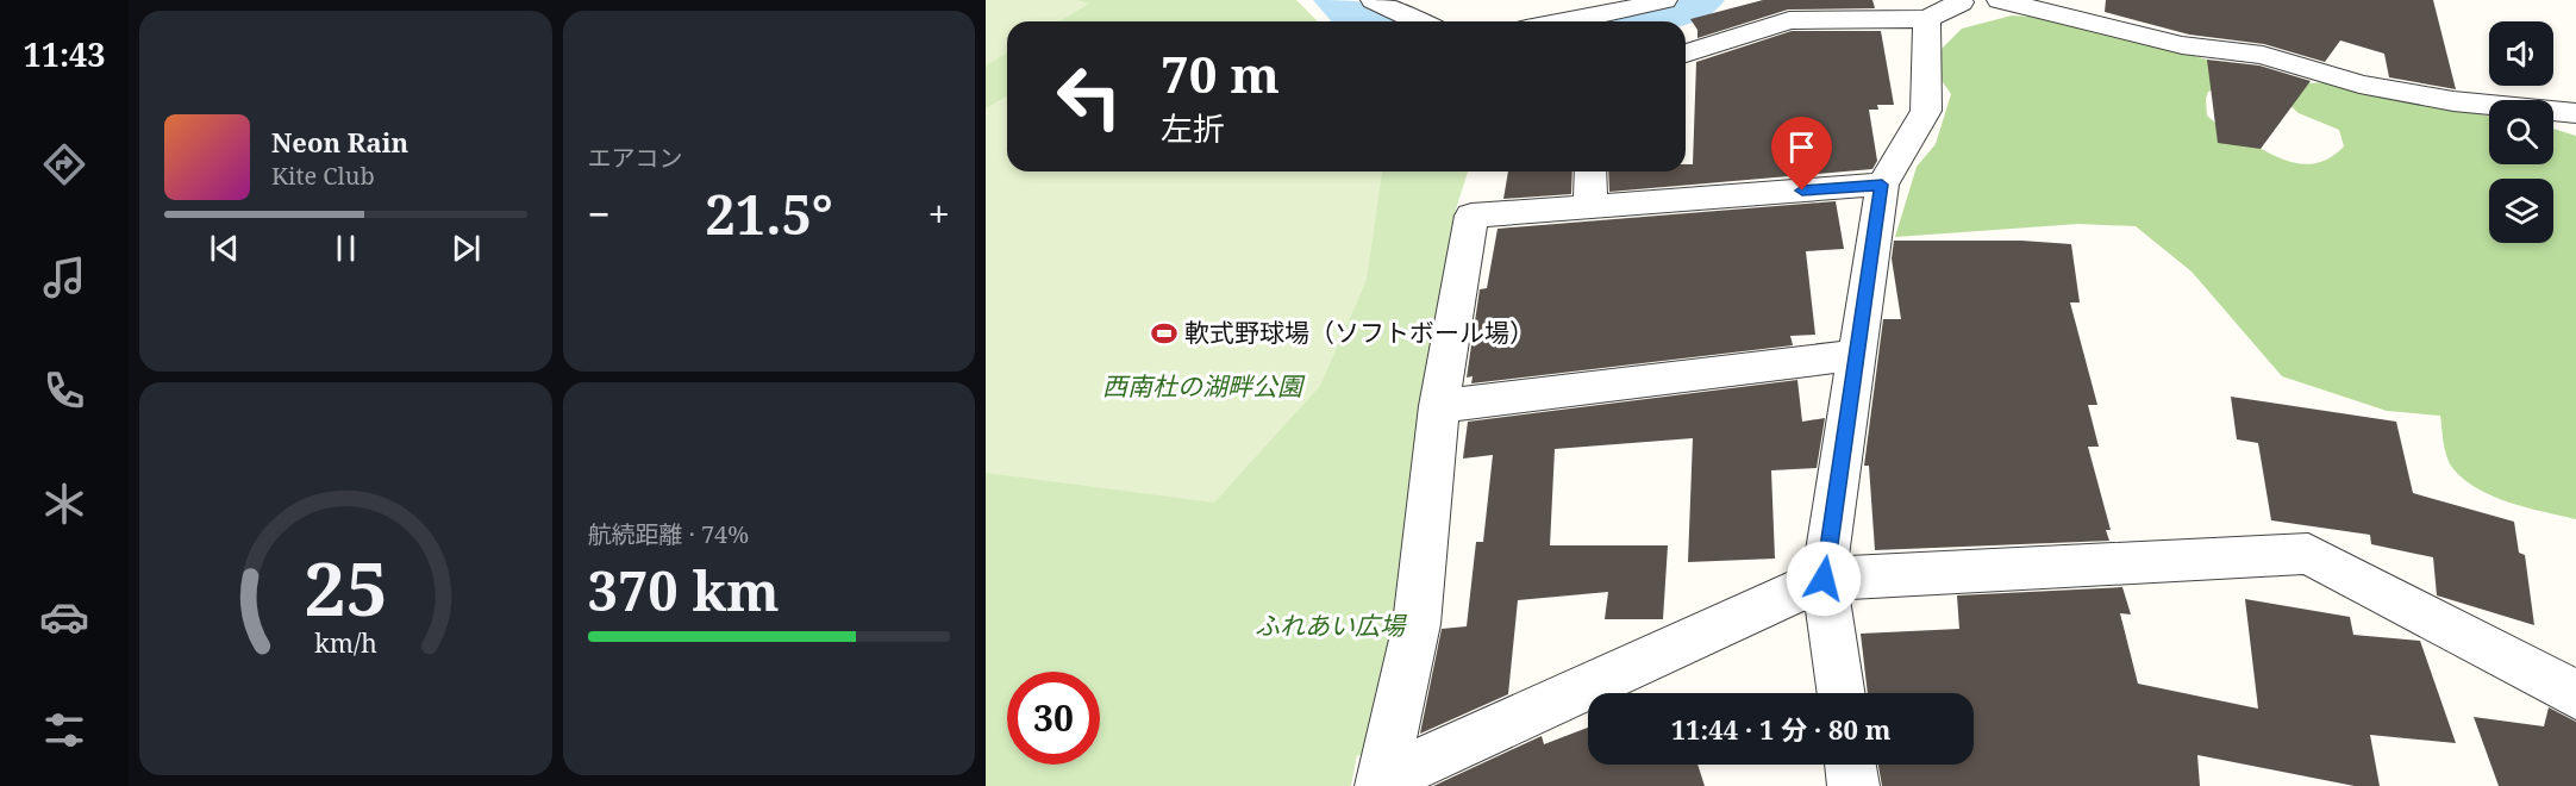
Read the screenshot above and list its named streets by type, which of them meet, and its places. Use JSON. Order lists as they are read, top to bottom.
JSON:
{
  "parks": ["西南杜の湖畔公園", "ふれあい広場"],
  "places": {
    "sports": ["軟式野球場（ソフトボール場）"]
  },
  "page": {
    "tabs": "11:43",
    "tile": [
      "エアコン",
      ["航続距離 · 74%", "370 km"]
    ],
    "turn": ["70 m", "左折"],
    "song": ["Neon Rain", "Kite Club"],
    "heat": ["−", "21.5°", "+"],
    "limit": "30",
    "trip": "11:44 · 1 分 · 80 m",
    "gauge": ["25", "km/h"]
  }
}
